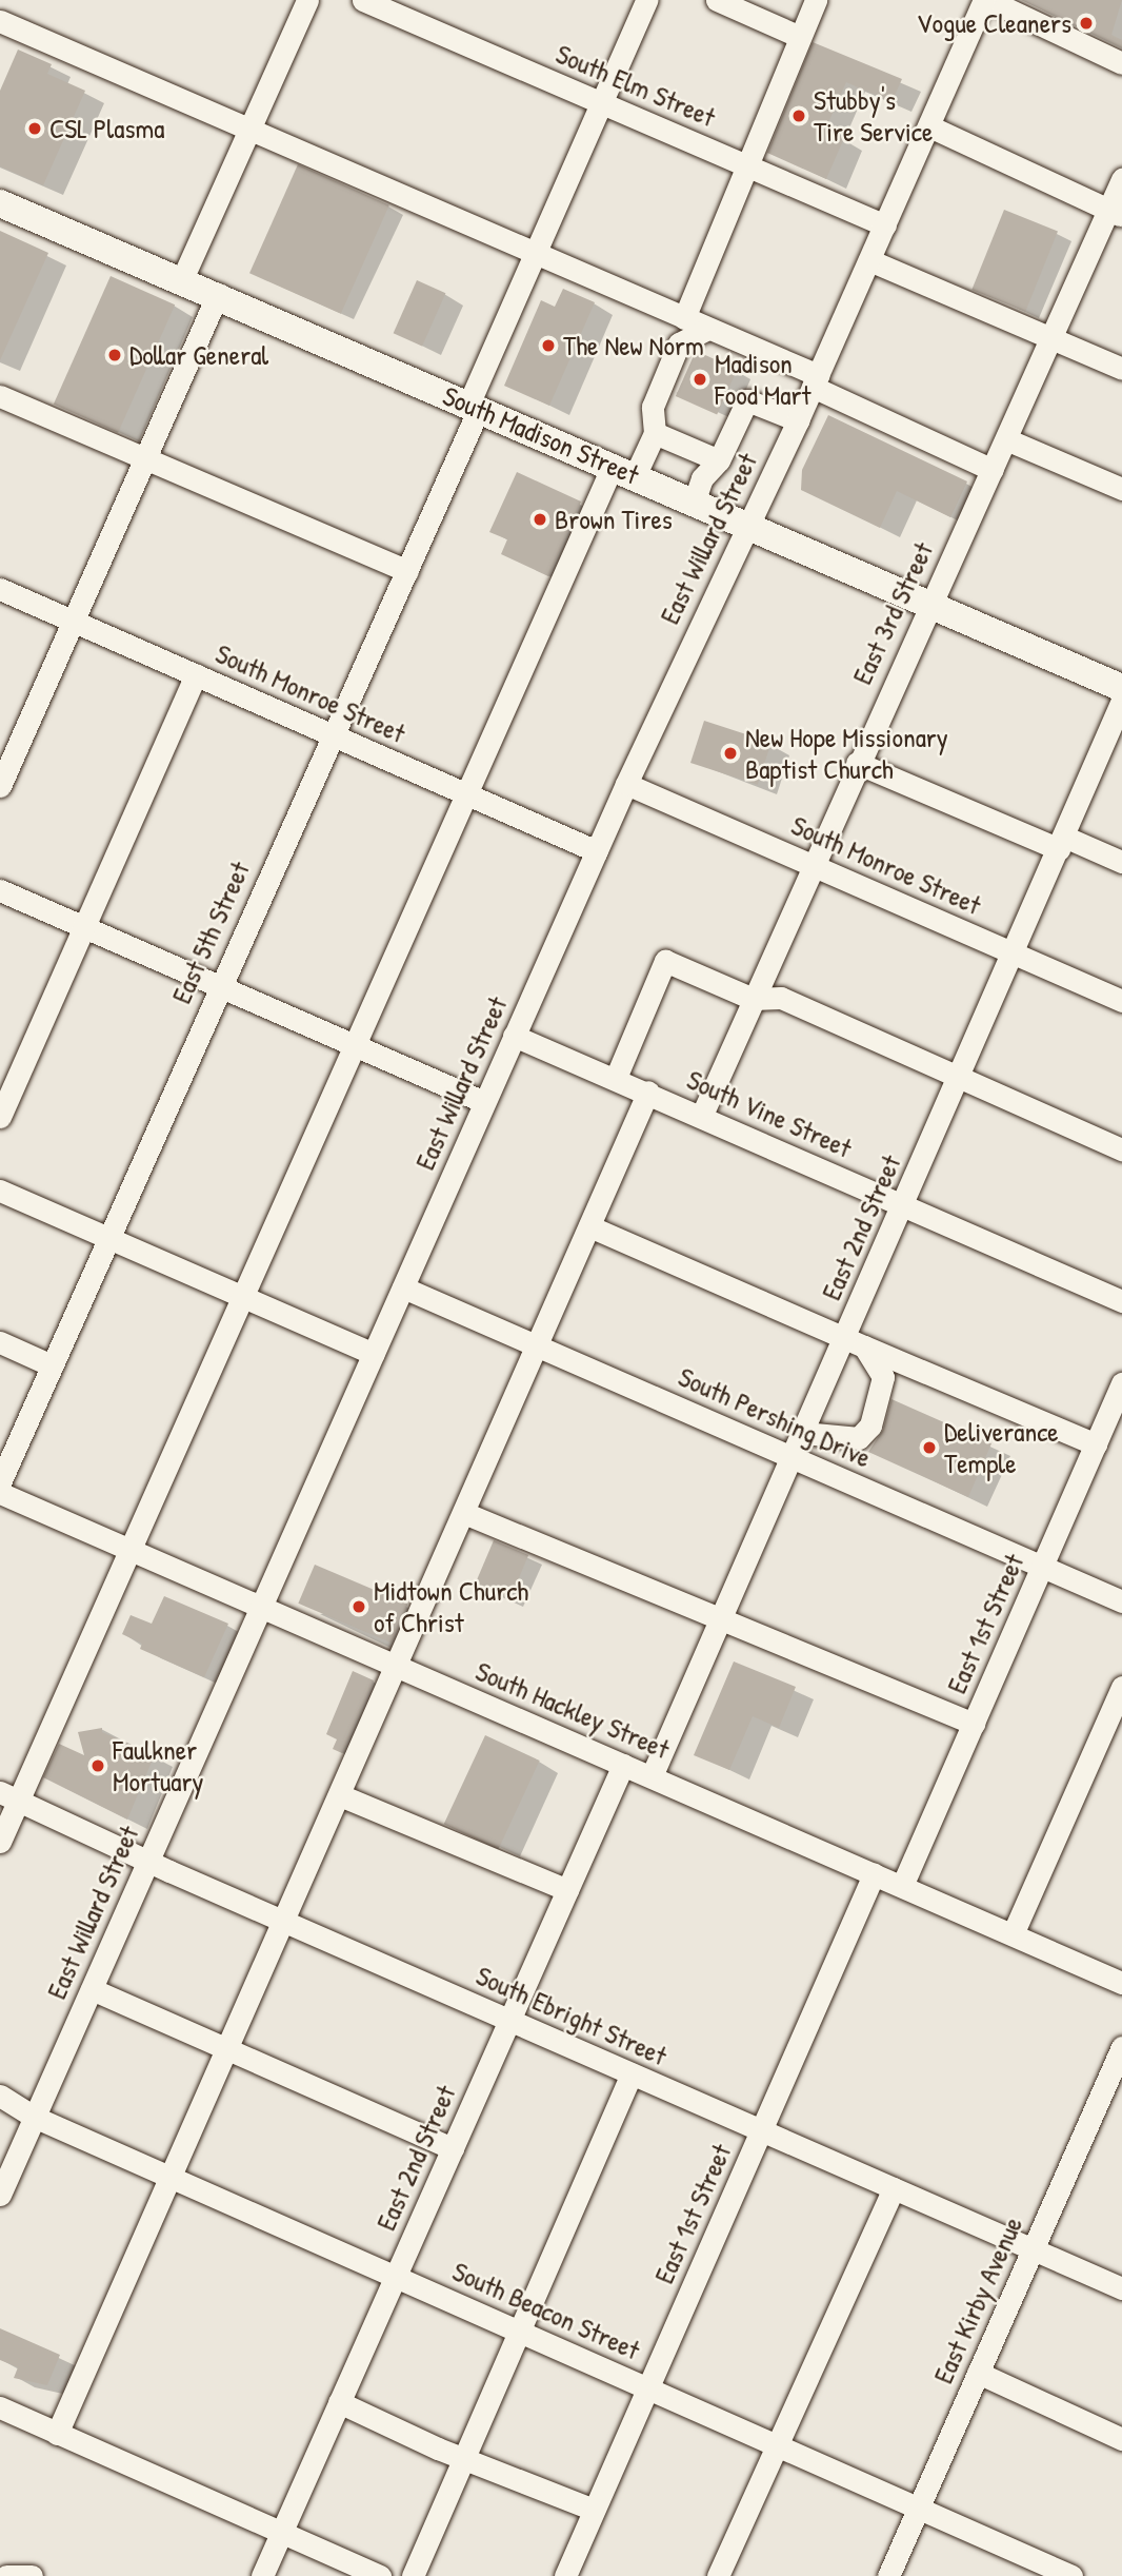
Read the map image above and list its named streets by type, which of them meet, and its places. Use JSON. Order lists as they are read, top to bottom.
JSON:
{
  "streets": {
    "main road": ["South Madison Street"],
    "street": [
      "South Elm Street",
      "East Willard Street",
      "East 3rd Street",
      "South Monroe Street",
      "East 5th Street",
      "South Vine Street",
      "East 2nd Street",
      "South Pershing Drive",
      "East 1st Street",
      "South Hackley Street",
      "South Ebright Street",
      "East Kirby Avenue",
      "South Beacon Street"
    ]
  },
  "crossings": [
    ["South Elm Street", "East Willard Street"],
    ["South Elm Street", "East 5th Street"],
    ["South Madison Street", "East Willard Street"],
    ["South Madison Street", "East 3rd Street"],
    ["South Madison Street", "East 5th Street"],
    ["East Willard Street", "South Monroe Street"],
    ["East Willard Street", "South Vine Street"],
    ["East Willard Street", "South Pershing Drive"],
    ["East Willard Street", "South Hackley Street"],
    ["East Willard Street", "South Ebright Street"],
    ["East Willard Street", "South Beacon Street"],
    ["East 3rd Street", "South Monroe Street"],
    ["East 3rd Street", "South Vine Street"],
    ["South Monroe Street", "East 5th Street"],
    ["South Monroe Street", "East 2nd Street"],
    ["South Vine Street", "East 2nd Street"],
    ["East 2nd Street", "South Pershing Drive"],
    ["East 2nd Street", "South Hackley Street"],
    ["East 2nd Street", "South Ebright Street"],
    ["East 2nd Street", "South Beacon Street"],
    ["South Pershing Drive", "East 1st Street"],
    ["East 1st Street", "South Hackley Street"],
    ["East 1st Street", "South Ebright Street"],
    ["East 1st Street", "South Beacon Street"],
    ["South Ebright Street", "East Kirby Avenue"],
    ["East Kirby Avenue", "South Beacon Street"]
  ],
  "places": [
    "Vogue Cleaners",
    "Stubby's Tire Service",
    "CSL Plasma",
    "The New Norm",
    "Dollar General",
    "Madison Food Mart",
    "Brown Tires",
    "New Hope Missionary Baptist Church",
    "Deliverance Temple",
    "Midtown Church of Christ",
    "Faulkner Mortuary"
  ]
}
